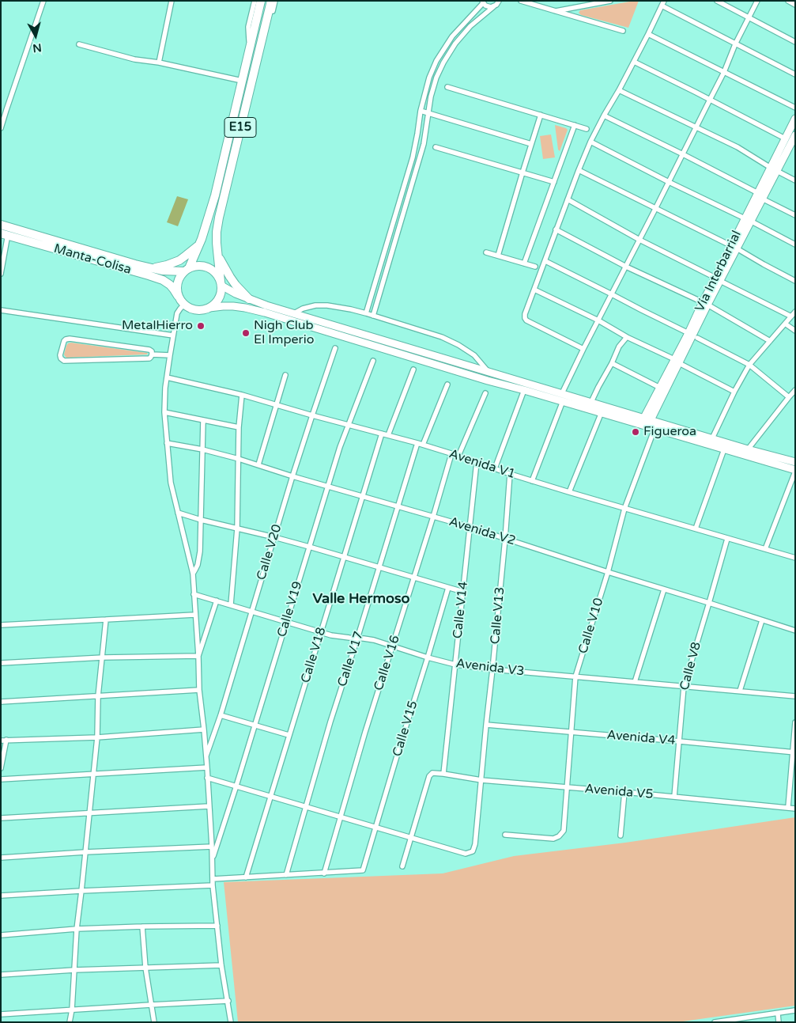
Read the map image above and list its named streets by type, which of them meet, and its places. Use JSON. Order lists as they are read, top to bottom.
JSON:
{
  "streets": {
    "highway": ["E15", "Manta-Colisa"],
    "main road": ["Vía Interbarrial"],
    "street": [
      "Avenida V1",
      "Avenida V2",
      "Calle V20",
      "Calle V19",
      "Calle V14",
      "Calle V13",
      "Calle V10",
      "Calle V18",
      "Calle V17",
      "Calle V16",
      "Calle V8",
      "Avenida V3",
      "Calle V15",
      "Avenida V4",
      "Avenida V5"
    ]
  },
  "crossings": [
    ["E15", "Manta-Colisa"],
    ["Vía Interbarrial", "Calle V10"],
    ["Avenida V1", "Calle V20"],
    ["Avenida V1", "Calle V19"],
    ["Avenida V1", "Calle V14"],
    ["Avenida V1", "Calle V13"],
    ["Avenida V1", "Calle V10"],
    ["Avenida V1", "Calle V18"],
    ["Avenida V1", "Calle V17"],
    ["Avenida V1", "Calle V16"],
    ["Avenida V1", "Calle V8"],
    ["Avenida V2", "Calle V20"],
    ["Avenida V2", "Calle V19"],
    ["Avenida V2", "Calle V14"],
    ["Avenida V2", "Calle V13"],
    ["Avenida V2", "Calle V10"],
    ["Avenida V2", "Calle V18"],
    ["Avenida V2", "Calle V17"],
    ["Avenida V2", "Calle V16"],
    ["Avenida V2", "Calle V8"],
    ["Calle V20", "Avenida V3"],
    ["Calle V19", "Avenida V3"],
    ["Calle V14", "Avenida V3"],
    ["Calle V14", "Avenida V5"],
    ["Calle V13", "Avenida V3"],
    ["Calle V13", "Avenida V4"],
    ["Calle V13", "Avenida V5"],
    ["Calle V10", "Avenida V3"],
    ["Calle V10", "Avenida V4"],
    ["Calle V10", "Avenida V5"],
    ["Calle V18", "Avenida V3"],
    ["Calle V17", "Avenida V3"],
    ["Calle V16", "Avenida V3"],
    ["Calle V16", "Calle V15"],
    ["Calle V8", "Avenida V3"],
    ["Calle V8", "Avenida V4"],
    ["Calle V8", "Avenida V5"],
    ["Avenida V3", "Calle V15"]
  ],
  "districts": ["Valle Hermoso"],
  "places": ["MetalHierro", "Nigh Club El Imperio", "Figueroa"],
  "north": "bottom"
}
